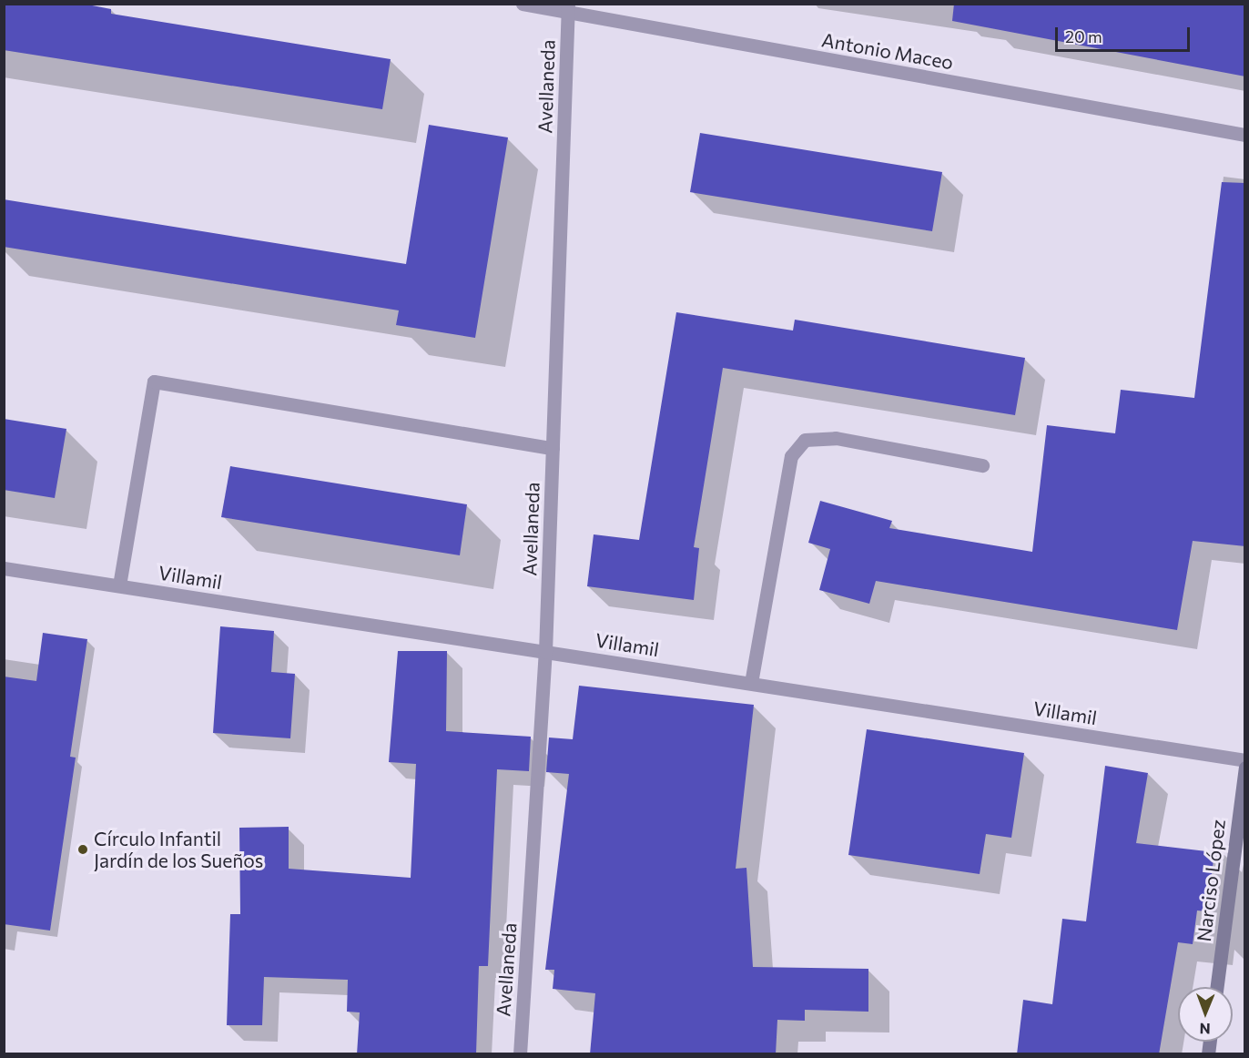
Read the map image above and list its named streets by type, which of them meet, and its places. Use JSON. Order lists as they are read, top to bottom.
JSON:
{
  "streets": {
    "street": [
      "Antonio Maceo",
      "Avellaneda",
      "Villamil",
      "Narciso López"
    ]
  },
  "crossings": [
    ["Antonio Maceo", "Avellaneda"],
    ["Avellaneda", "Villamil"]
  ],
  "places": ["Círculo Infantil Jardín de los Sueños"],
  "scale_bar": "20 m",
  "north": "bottom"
}
